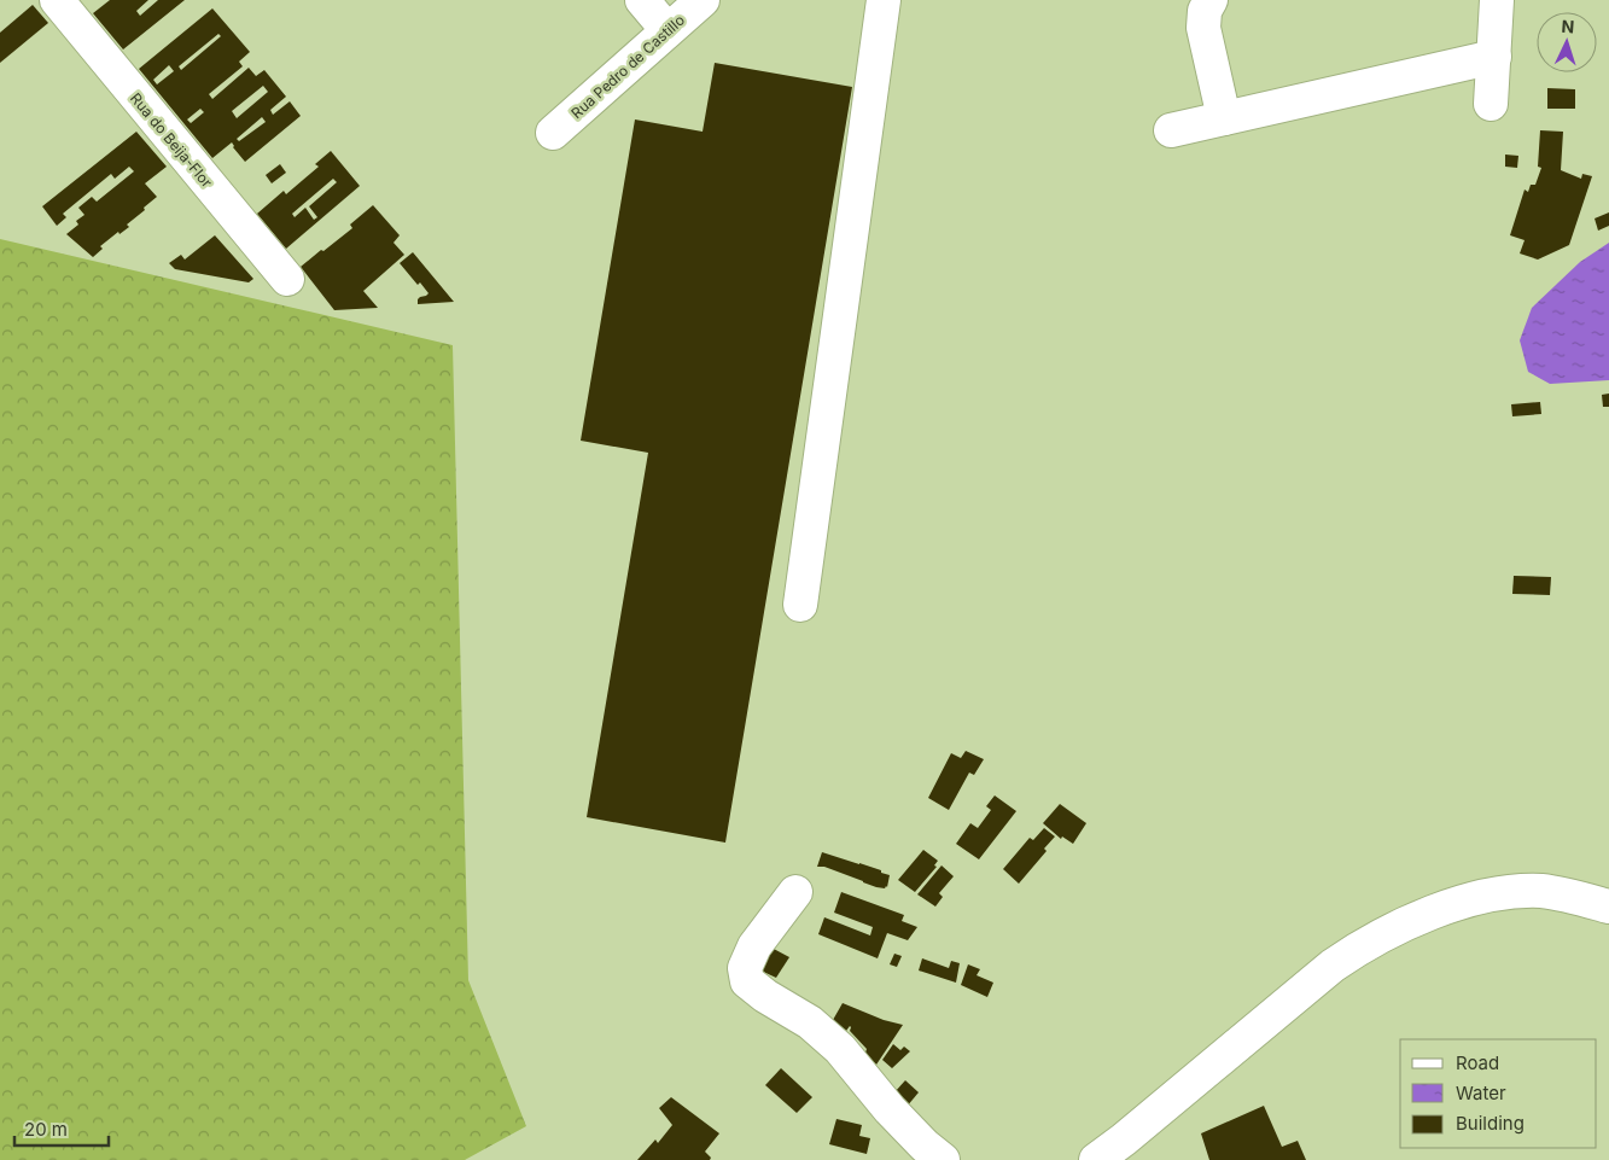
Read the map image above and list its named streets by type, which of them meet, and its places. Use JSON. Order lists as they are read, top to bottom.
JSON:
{
  "streets": {
    "street": ["Rua Pedro de Castillo", "Rua do Beija-Flor"]
  },
  "legend": ["Road", "Water", "Building"],
  "scale_bar": "20 m",
  "north": "top"
}
